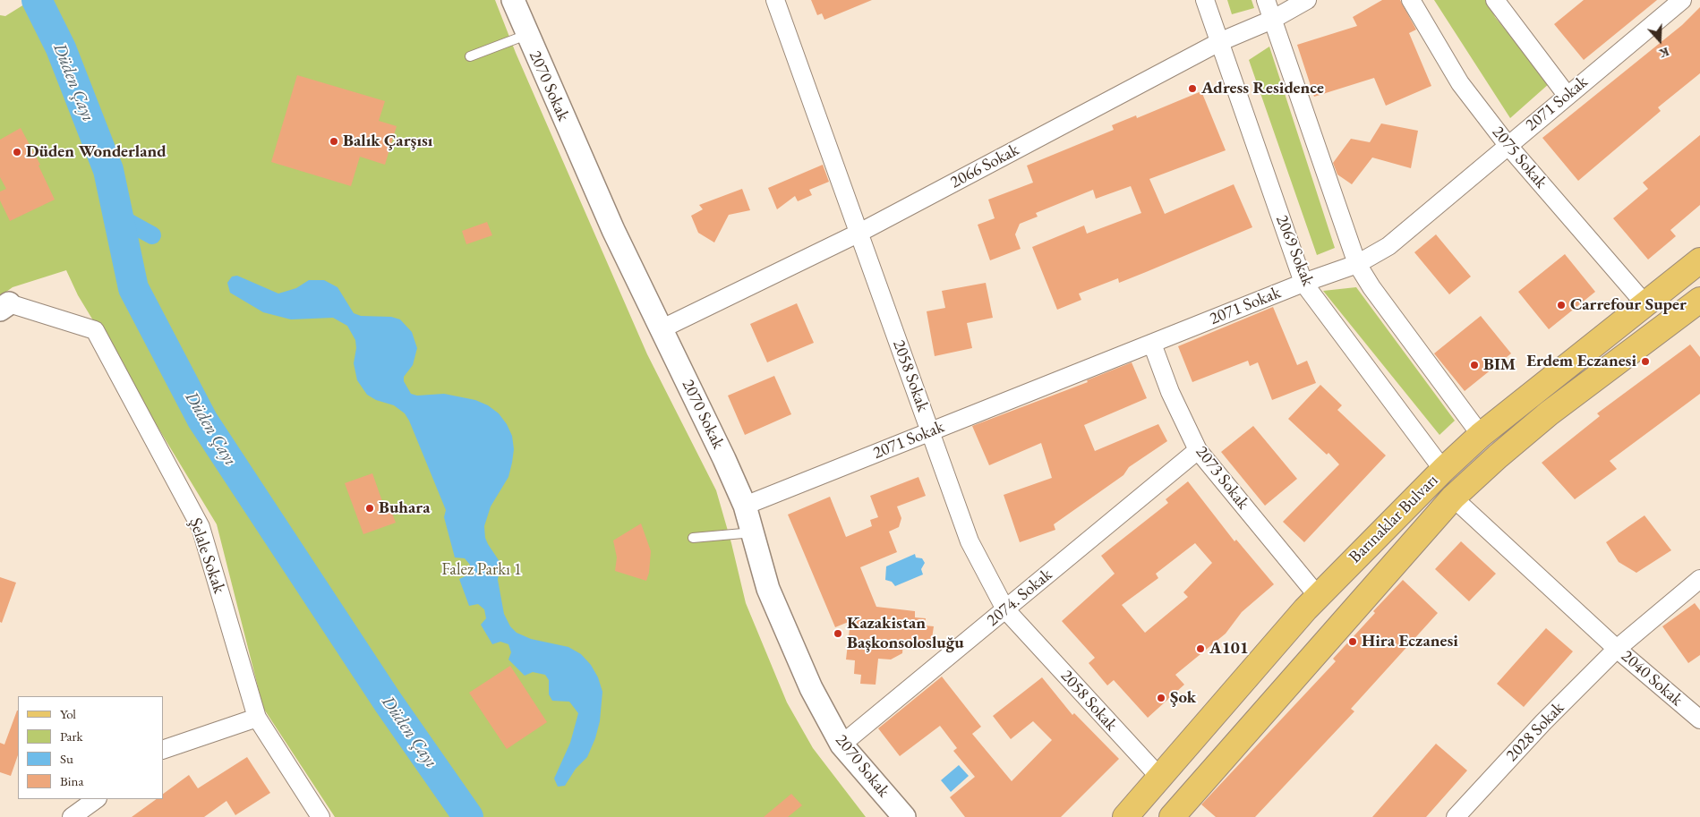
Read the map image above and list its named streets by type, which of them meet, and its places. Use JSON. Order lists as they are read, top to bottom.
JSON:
{
  "streets": {
    "main road": ["Barınaklar Bulvarı"],
    "street": [
      "2070 Sokak",
      "2071 Sokak",
      "2075 Sokak",
      "2066 Sokak",
      "2069 Sokak",
      "2058 Sokak",
      "2073 Sokak",
      "Şelale Sokak",
      "2074. Sokak",
      "2040 Sokak",
      "2028 Sokak"
    ]
  },
  "crossings": [
    ["2070 Sokak", "2071 Sokak"],
    ["2070 Sokak", "2066 Sokak"],
    ["2070 Sokak", "2074. Sokak"],
    ["2071 Sokak", "2075 Sokak"],
    ["2071 Sokak", "2069 Sokak"],
    ["2071 Sokak", "2058 Sokak"],
    ["2071 Sokak", "2073 Sokak"],
    ["2075 Sokak", "Barınaklar Bulvarı"],
    ["2066 Sokak", "2069 Sokak"],
    ["2066 Sokak", "2058 Sokak"],
    ["2069 Sokak", "Barınaklar Bulvarı"],
    ["2058 Sokak", "Barınaklar Bulvarı"],
    ["2058 Sokak", "2074. Sokak"],
    ["2073 Sokak", "Barınaklar Bulvarı"],
    ["2073 Sokak", "2074. Sokak"],
    ["2040 Sokak", "2028 Sokak"]
  ],
  "water": ["Düden Çayı"],
  "parks": ["Falez Parkı 1"],
  "places": [
    "Adress Residence",
    "Balık Çarşısı",
    "Düden Wonderland",
    "Carrefour Super",
    "Erdem Eczanesi",
    "BIM",
    "Buhara",
    "Kazakistan Başkonsolosluğu",
    "Hira Eczanesi",
    "A101",
    "Şok"
  ],
  "legend": [
    "Yol",
    "Park",
    "Su",
    "Bina"
  ],
  "north": "bottom"
}
